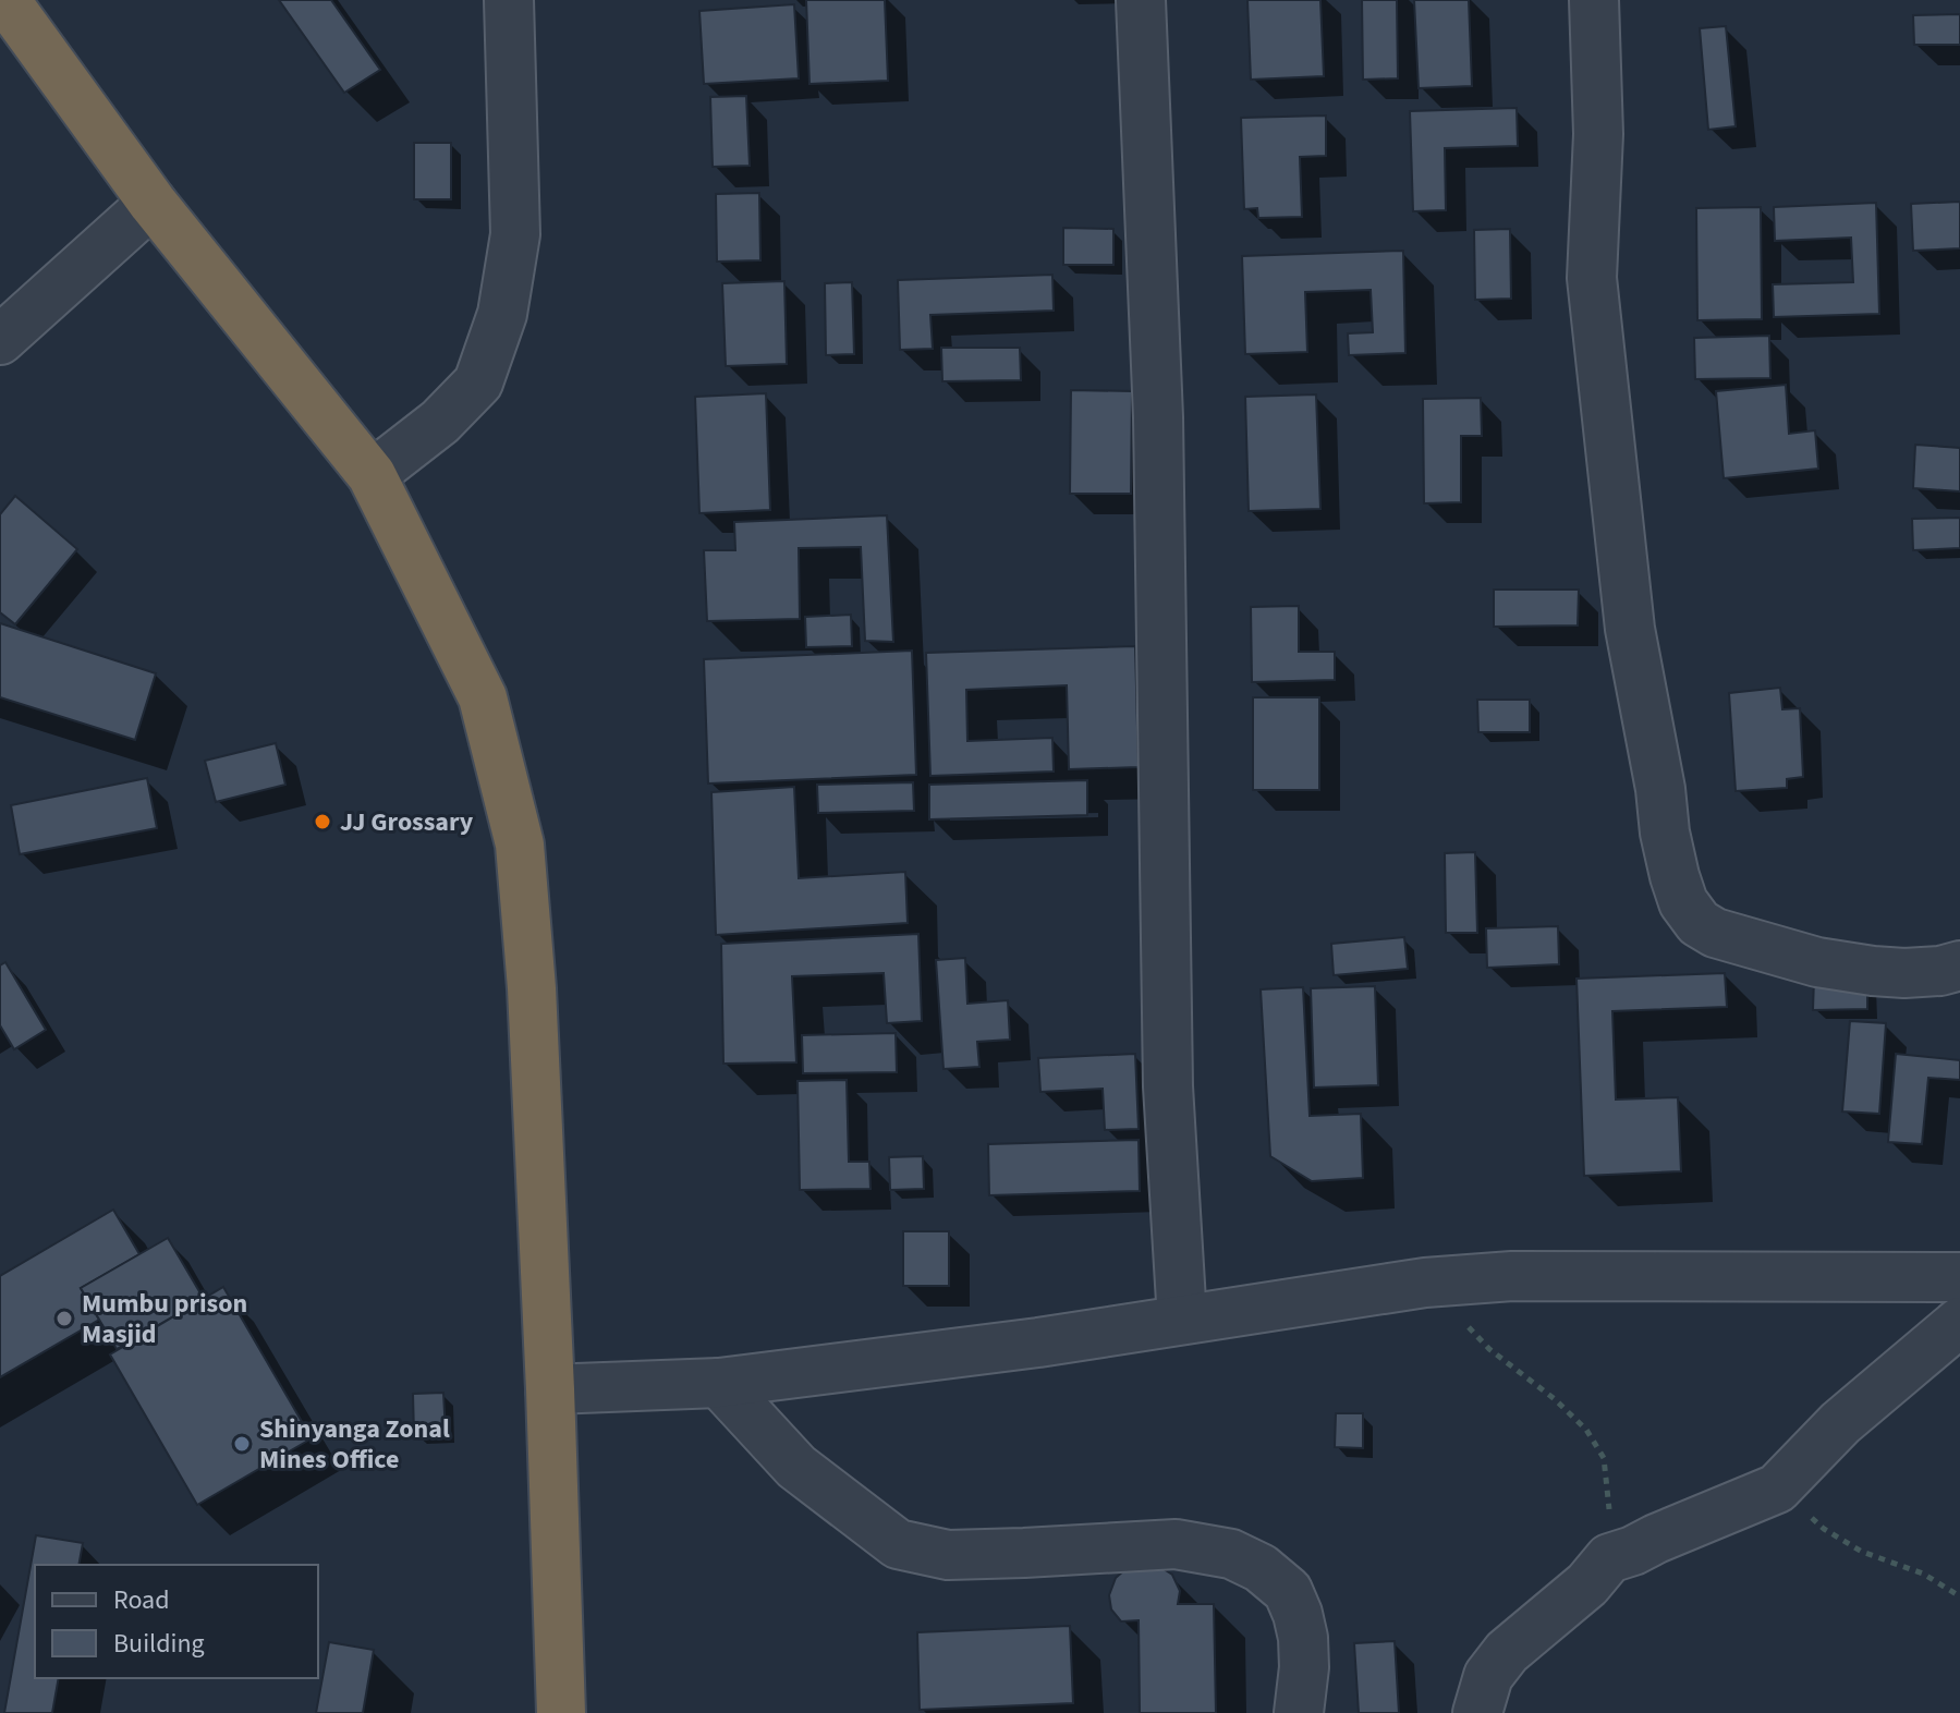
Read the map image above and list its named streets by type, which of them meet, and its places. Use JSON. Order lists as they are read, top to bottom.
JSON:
{
  "places": ["JJ Grossary", "Mumbu prison Masjid", "Shinyanga Zonal Mines Office"],
  "legend": ["Road", "Building"]
}
